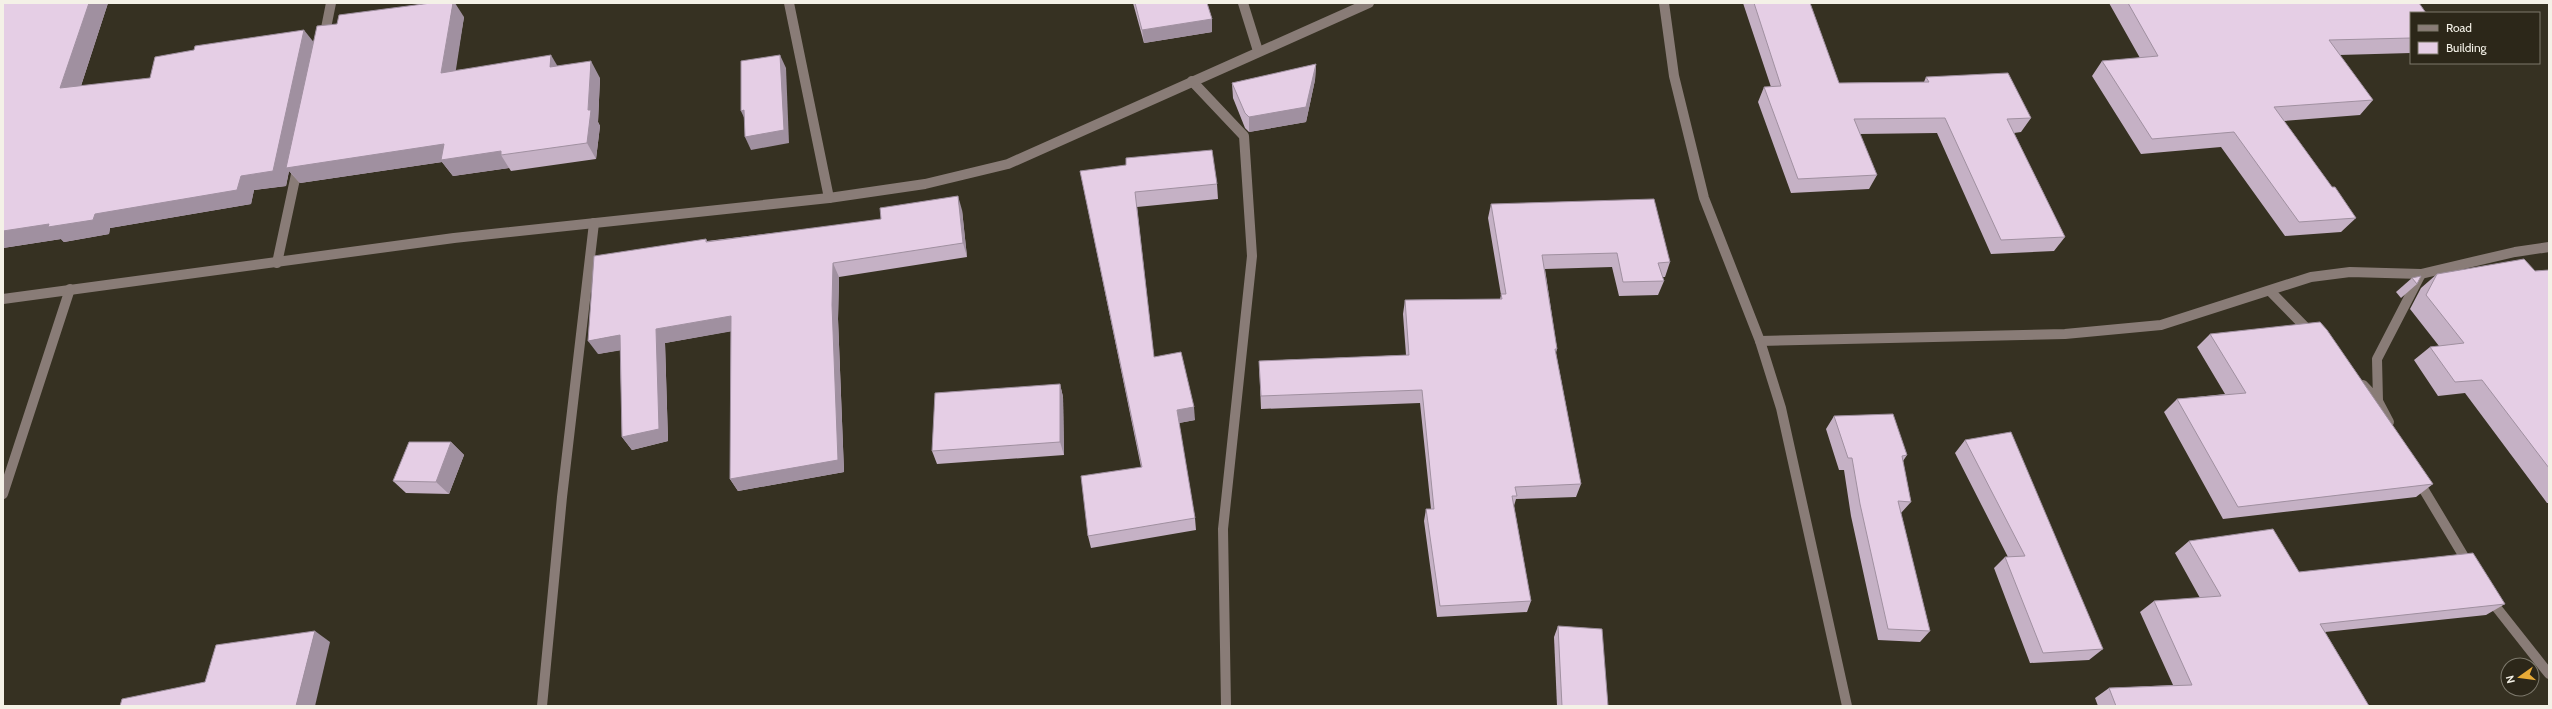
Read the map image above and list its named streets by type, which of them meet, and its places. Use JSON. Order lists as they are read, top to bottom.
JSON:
{
  "legend": ["Road", "Building"],
  "north": "left"
}
